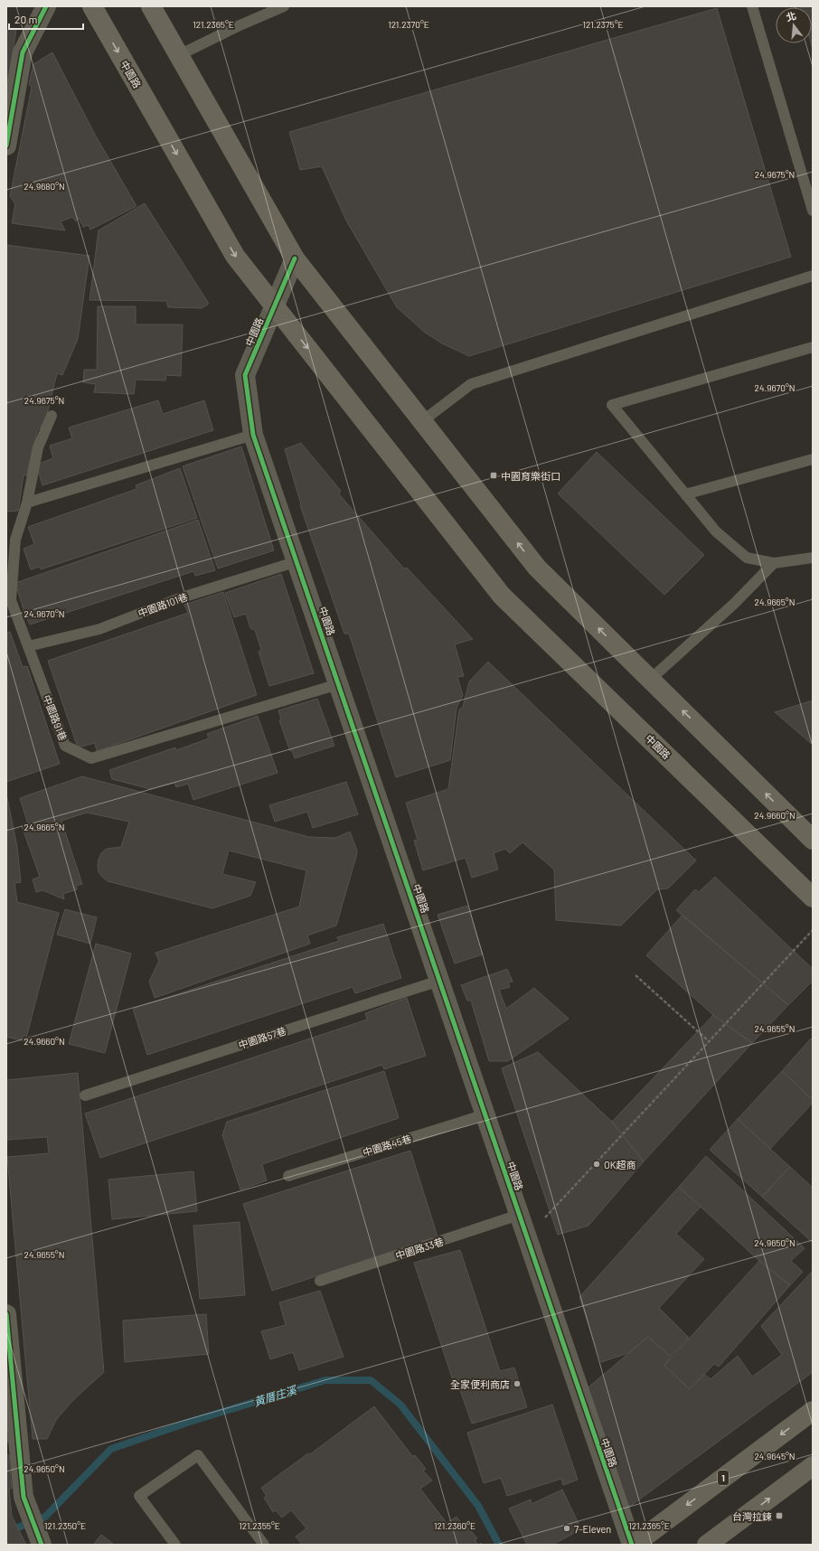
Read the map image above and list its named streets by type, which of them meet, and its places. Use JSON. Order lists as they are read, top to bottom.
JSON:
{
  "streets": {
    "main road": ["中園路", "1"],
    "lane": [
      "中園路101巷",
      "中園路91巷",
      "中園路57巷",
      "中園路45巷",
      "中園路33巷"
    ]
  },
  "crossings": [
    ["中園路", "中園路101巷"],
    ["中園路", "中園路91巷"],
    ["中園路", "中園路57巷"],
    ["中園路", "中園路45巷"],
    ["中園路", "中園路33巷"],
    ["中園路", "1"],
    ["中園路101巷", "中園路91巷"]
  ],
  "water": ["黃厝庄溪"],
  "places": {
    "transit": ["中園育樂街口", "台灣拉鍊"],
    "other": ["OK超商", "全家便利商店", "7-Eleven"]
  },
  "scale_bar": "20 m",
  "north": "top",
  "coordinates": [
    "121.2365°E",
    "121.2370°E",
    "121.2375°E",
    "24.9675°N",
    "24.9680°N",
    "24.9670°N",
    "24.9665°N",
    "24.9660°N",
    "24.9655°N",
    "24.9650°N",
    "24.9645°N",
    "121.2350°E",
    "121.2355°E",
    "121.2360°E"
  ]
}
